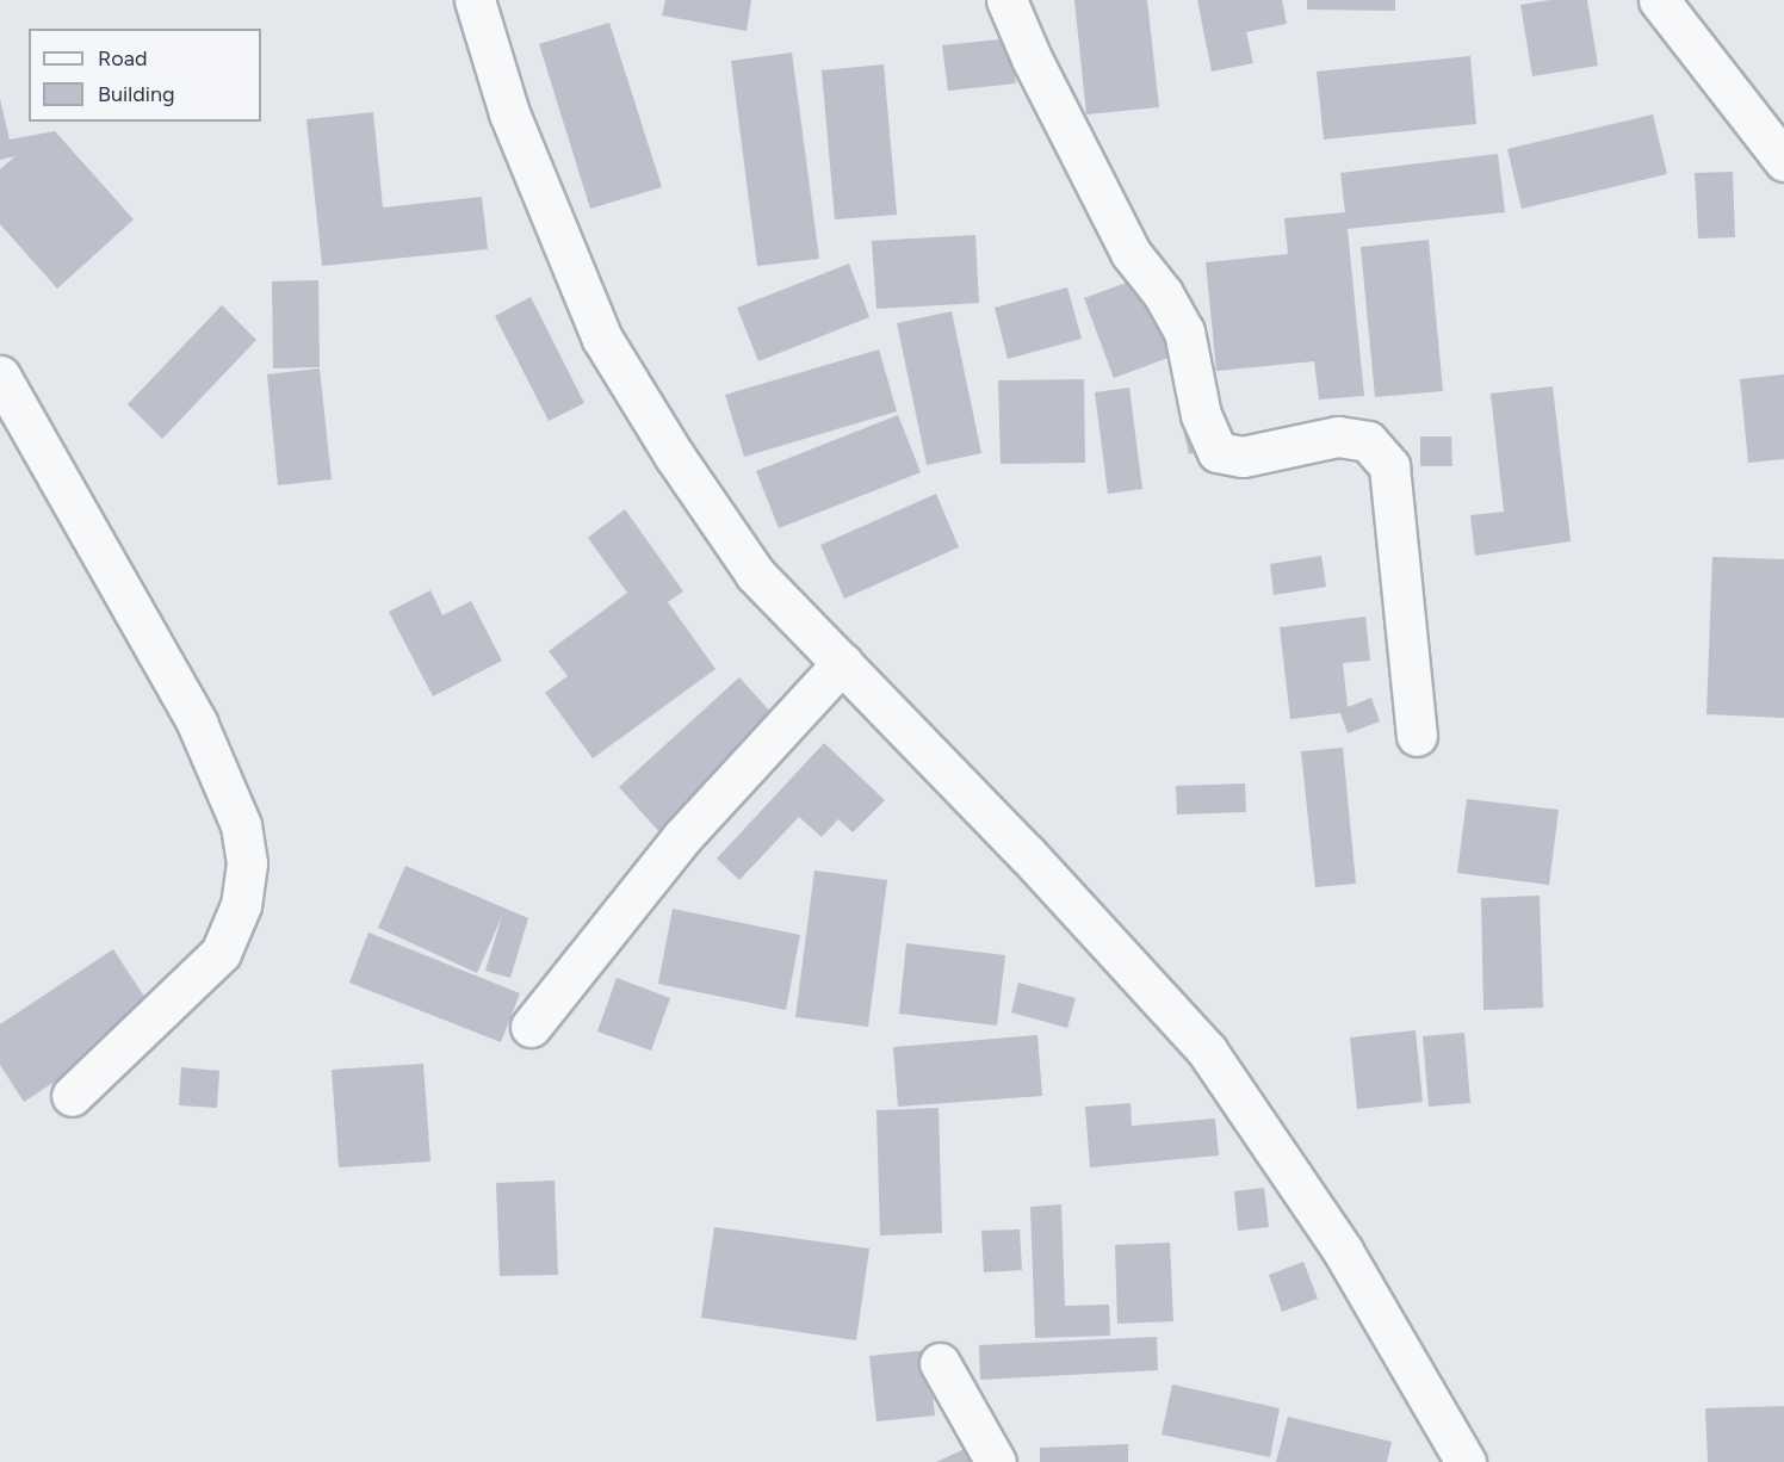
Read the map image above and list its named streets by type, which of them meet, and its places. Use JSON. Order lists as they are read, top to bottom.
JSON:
{
  "legend": ["Road", "Building"]
}
